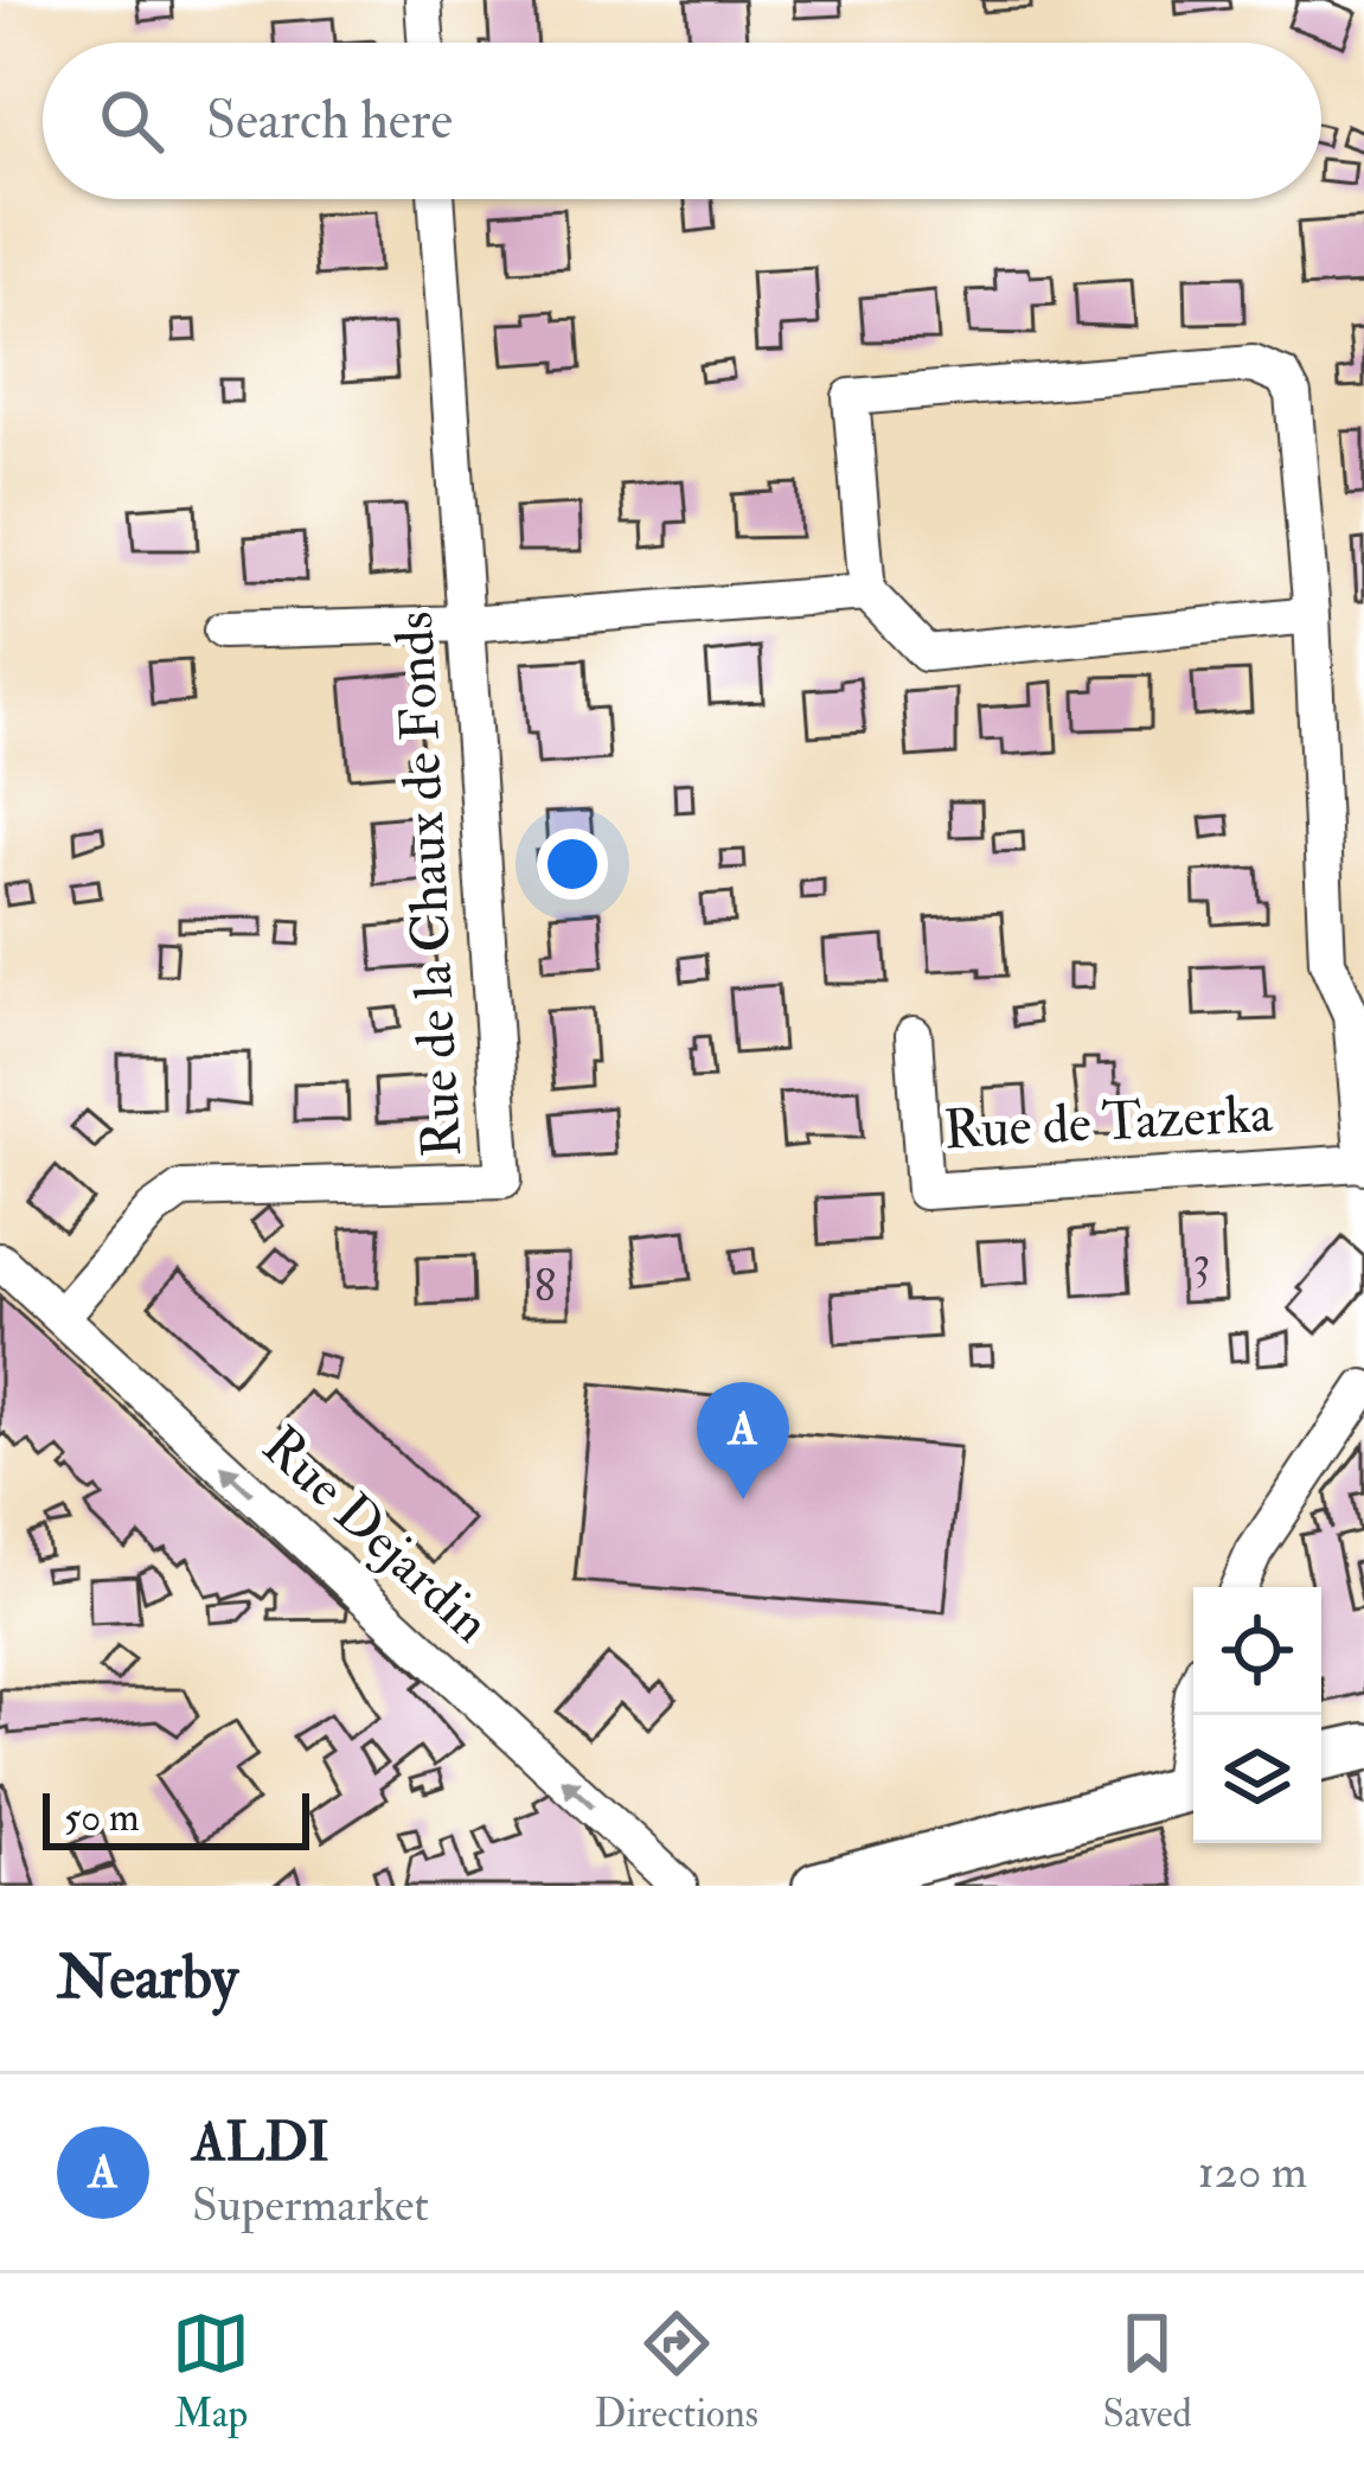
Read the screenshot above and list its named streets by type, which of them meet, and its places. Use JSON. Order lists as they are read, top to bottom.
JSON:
{
  "streets": {
    "street": ["Rue de la Chaux de Fonds", "Rue de Tazerka", "Rue Dejardin"]
  },
  "crossings": [
    ["Rue de la Chaux de Fonds", "Rue Dejardin"]
  ],
  "one_way": ["Rue Dejardin"],
  "house_numbers": ["3", "8"],
  "scale_bar": "50 m",
  "page": {
    "search": "Search here",
    "pins": "A",
    "scale": "50 m",
    "heading": "Nearby",
    "list": [
      {
        "mark": "A",
        "name": "ALDI",
        "note": "Supermarket",
        "value": "120 m"
      }
    ],
    "nav": ["Map", "Directions", "Saved"]
  }
}
